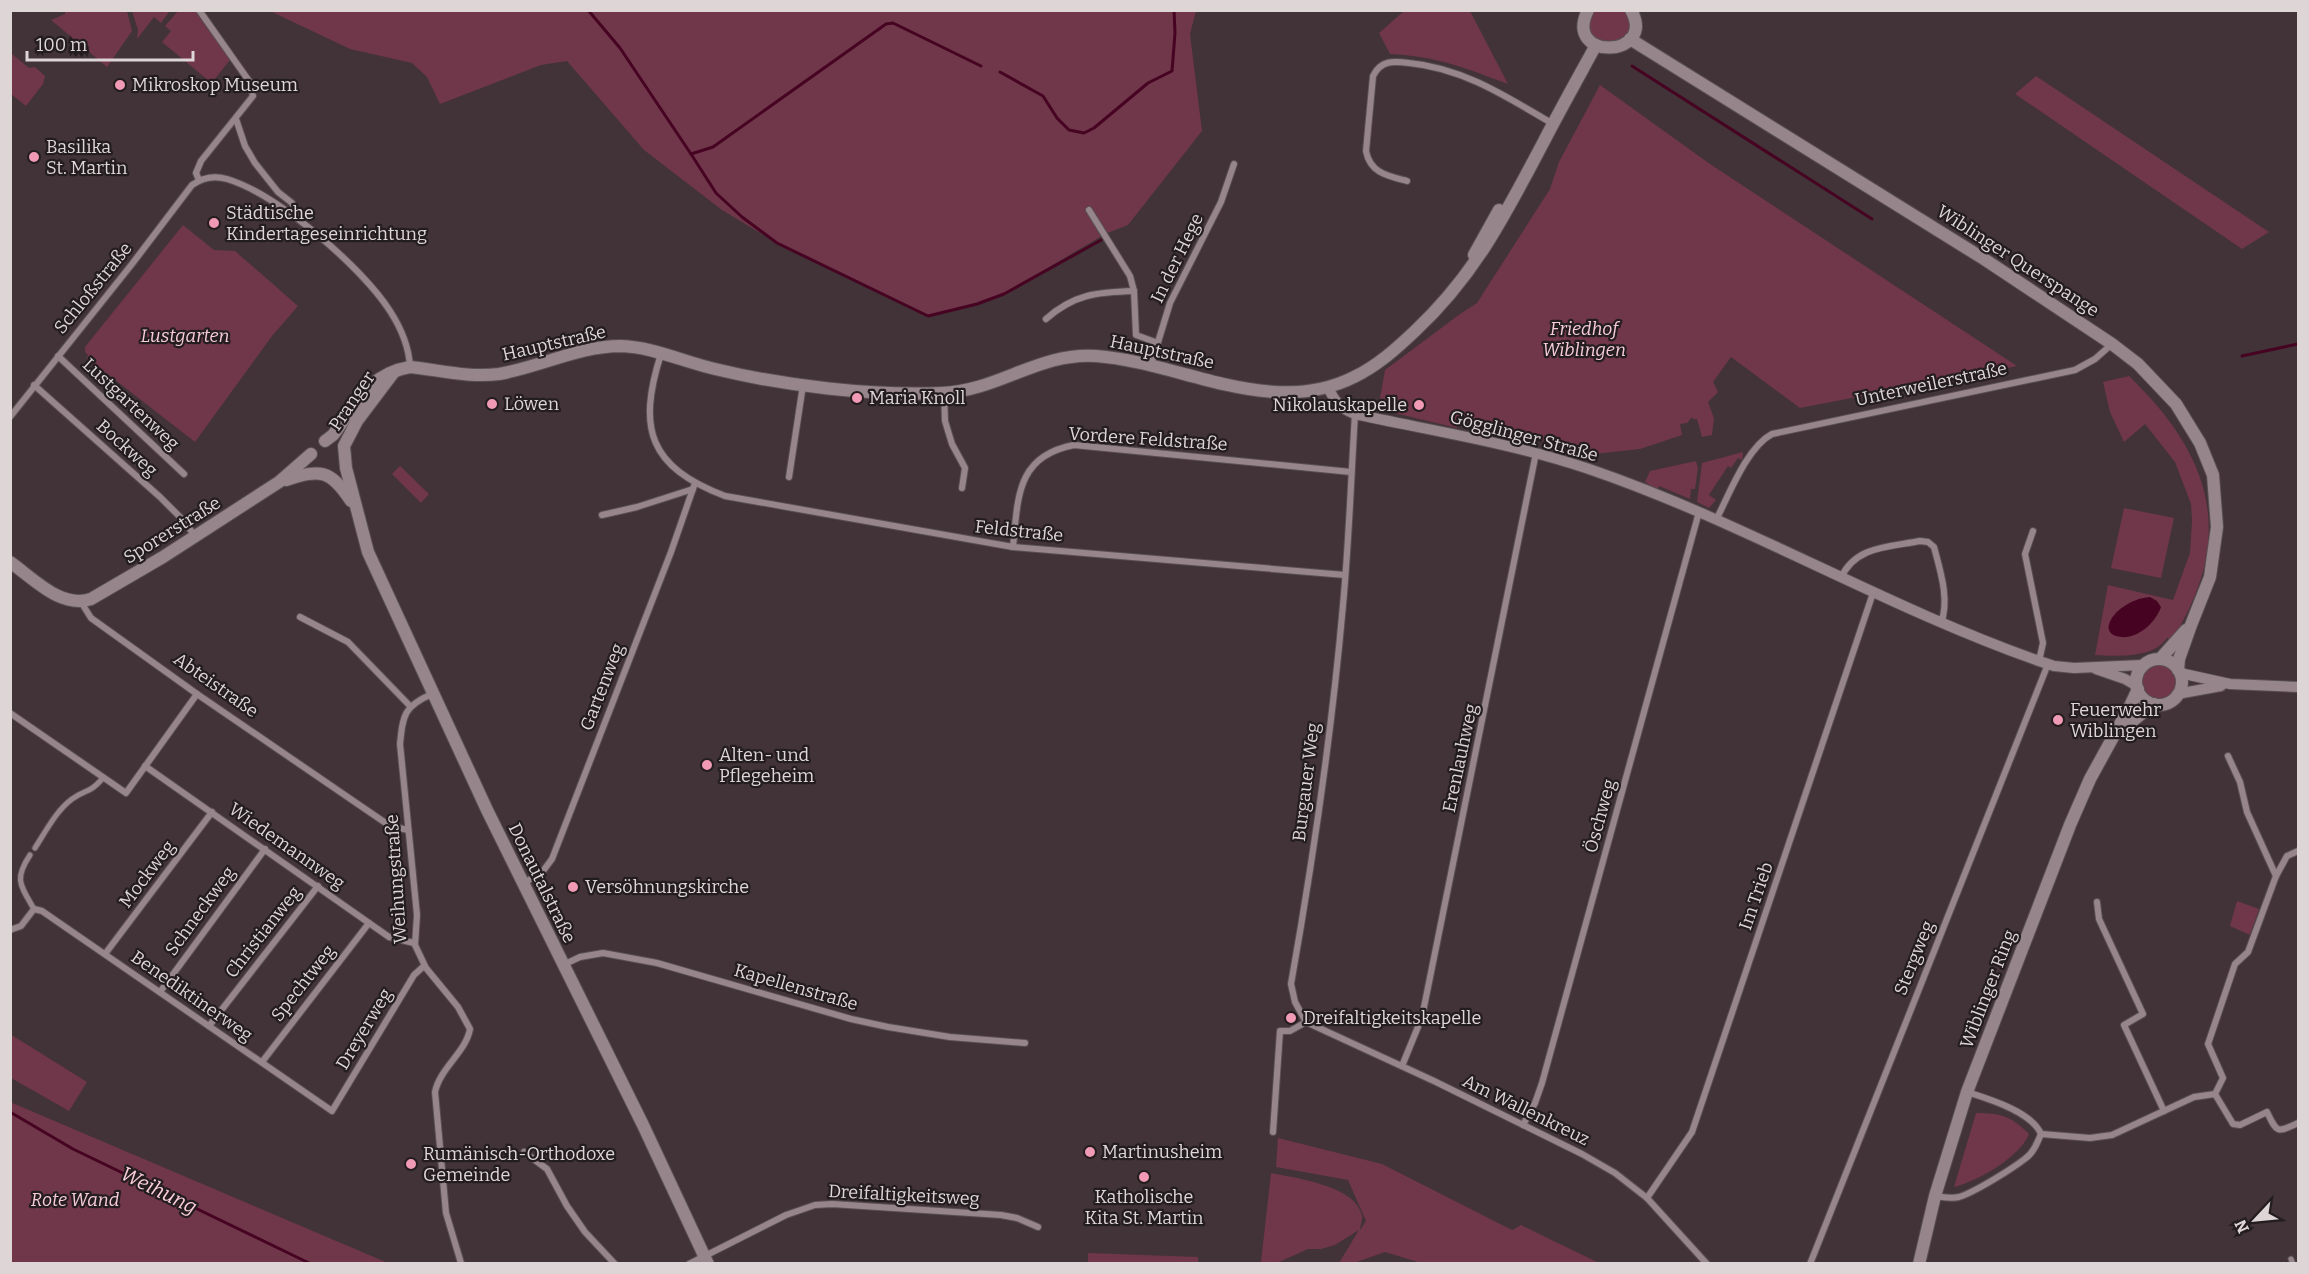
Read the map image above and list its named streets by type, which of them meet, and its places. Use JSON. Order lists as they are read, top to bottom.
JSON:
{
  "streets": {
    "main road": [
      "Wiblinger Querspange",
      "Hauptstraße",
      "Pranger",
      "Sporerstraße",
      "Donautalstraße",
      "Wiblinger Ring"
    ],
    "street": [
      "In der Hege",
      "Schloßstraße",
      "Unterweilerstraße",
      "Lustgartenweg",
      "Gögglinger Straße",
      "Vordere Feldstraße",
      "Bockweg",
      "Feldstraße",
      "Abteistraße",
      "Gartenweg",
      "Erenlauhweg",
      "Burgauer Weg",
      "Öschweg",
      "Wiedemannweg",
      "Mockweg",
      "Weihungstraße",
      "Im Trieb",
      "Schneckweg",
      "Christianweg",
      "Stergweg",
      "Spechtweg",
      "Kapellenstraße",
      "Benediktinerweg",
      "Dreyerweg",
      "Am Wallenkreuz",
      "Dreifaltigkeitsweg"
    ]
  },
  "crossings": [
    ["In der Hege", "Hauptstraße"],
    ["Wiblinger Querspange", "Unterweilerstraße"],
    ["Wiblinger Querspange", "Gögglinger Straße"],
    ["Wiblinger Querspange", "Wiblinger Ring"],
    ["Schloßstraße", "Lustgartenweg"],
    ["Schloßstraße", "Bockweg"],
    ["Hauptstraße", "Pranger"],
    ["Hauptstraße", "Gögglinger Straße"],
    ["Hauptstraße", "Feldstraße"],
    ["Unterweilerstraße", "Gögglinger Straße"],
    ["Pranger", "Sporerstraße"],
    ["Pranger", "Donautalstraße"],
    ["Gögglinger Straße", "Erenlauhweg"],
    ["Gögglinger Straße", "Burgauer Weg"],
    ["Gögglinger Straße", "Öschweg"],
    ["Gögglinger Straße", "Im Trieb"],
    ["Gögglinger Straße", "Stergweg"],
    ["Gögglinger Straße", "Wiblinger Ring"],
    ["Vordere Feldstraße", "Feldstraße"],
    ["Vordere Feldstraße", "Burgauer Weg"],
    ["Bockweg", "Sporerstraße"],
    ["Sporerstraße", "Abteistraße"],
    ["Sporerstraße", "Donautalstraße"],
    ["Feldstraße", "Gartenweg"],
    ["Feldstraße", "Burgauer Weg"],
    ["Abteistraße", "Weihungstraße"],
    ["Gartenweg", "Donautalstraße"],
    ["Erenlauhweg", "Am Wallenkreuz"],
    ["Burgauer Weg", "Am Wallenkreuz"],
    ["Öschweg", "Am Wallenkreuz"],
    ["Wiedemannweg", "Mockweg"],
    ["Wiedemannweg", "Weihungstraße"],
    ["Wiedemannweg", "Schneckweg"],
    ["Wiedemannweg", "Christianweg"],
    ["Wiedemannweg", "Spechtweg"],
    ["Mockweg", "Benediktinerweg"],
    ["Weihungstraße", "Dreyerweg"],
    ["Donautalstraße", "Kapellenstraße"],
    ["Donautalstraße", "Dreifaltigkeitsweg"],
    ["Im Trieb", "Am Wallenkreuz"],
    ["Schneckweg", "Benediktinerweg"],
    ["Christianweg", "Benediktinerweg"],
    ["Spechtweg", "Benediktinerweg"],
    ["Benediktinerweg", "Dreyerweg"]
  ],
  "water": ["Weihung"],
  "parks": ["Friedhof Wiblingen", "Lustgarten", "Rote Wand"],
  "places": [
    "Mikroskop Museum",
    "Basilika St. Martin",
    "Städtische Kindertageseinrichtung",
    "Maria Knoll",
    "Löwen",
    "Nikolauskapelle",
    "Feuerwehr Wiblingen",
    "Alten- und Pflegeheim",
    "Versöhnungskirche",
    "Dreifaltigkeitskapelle",
    "Martinusheim",
    "Rumänisch-Orthodoxe Gemeinde",
    "Katholische Kita St. Martin"
  ],
  "scale_bar": "100 m",
  "north": "bottom left"
}
